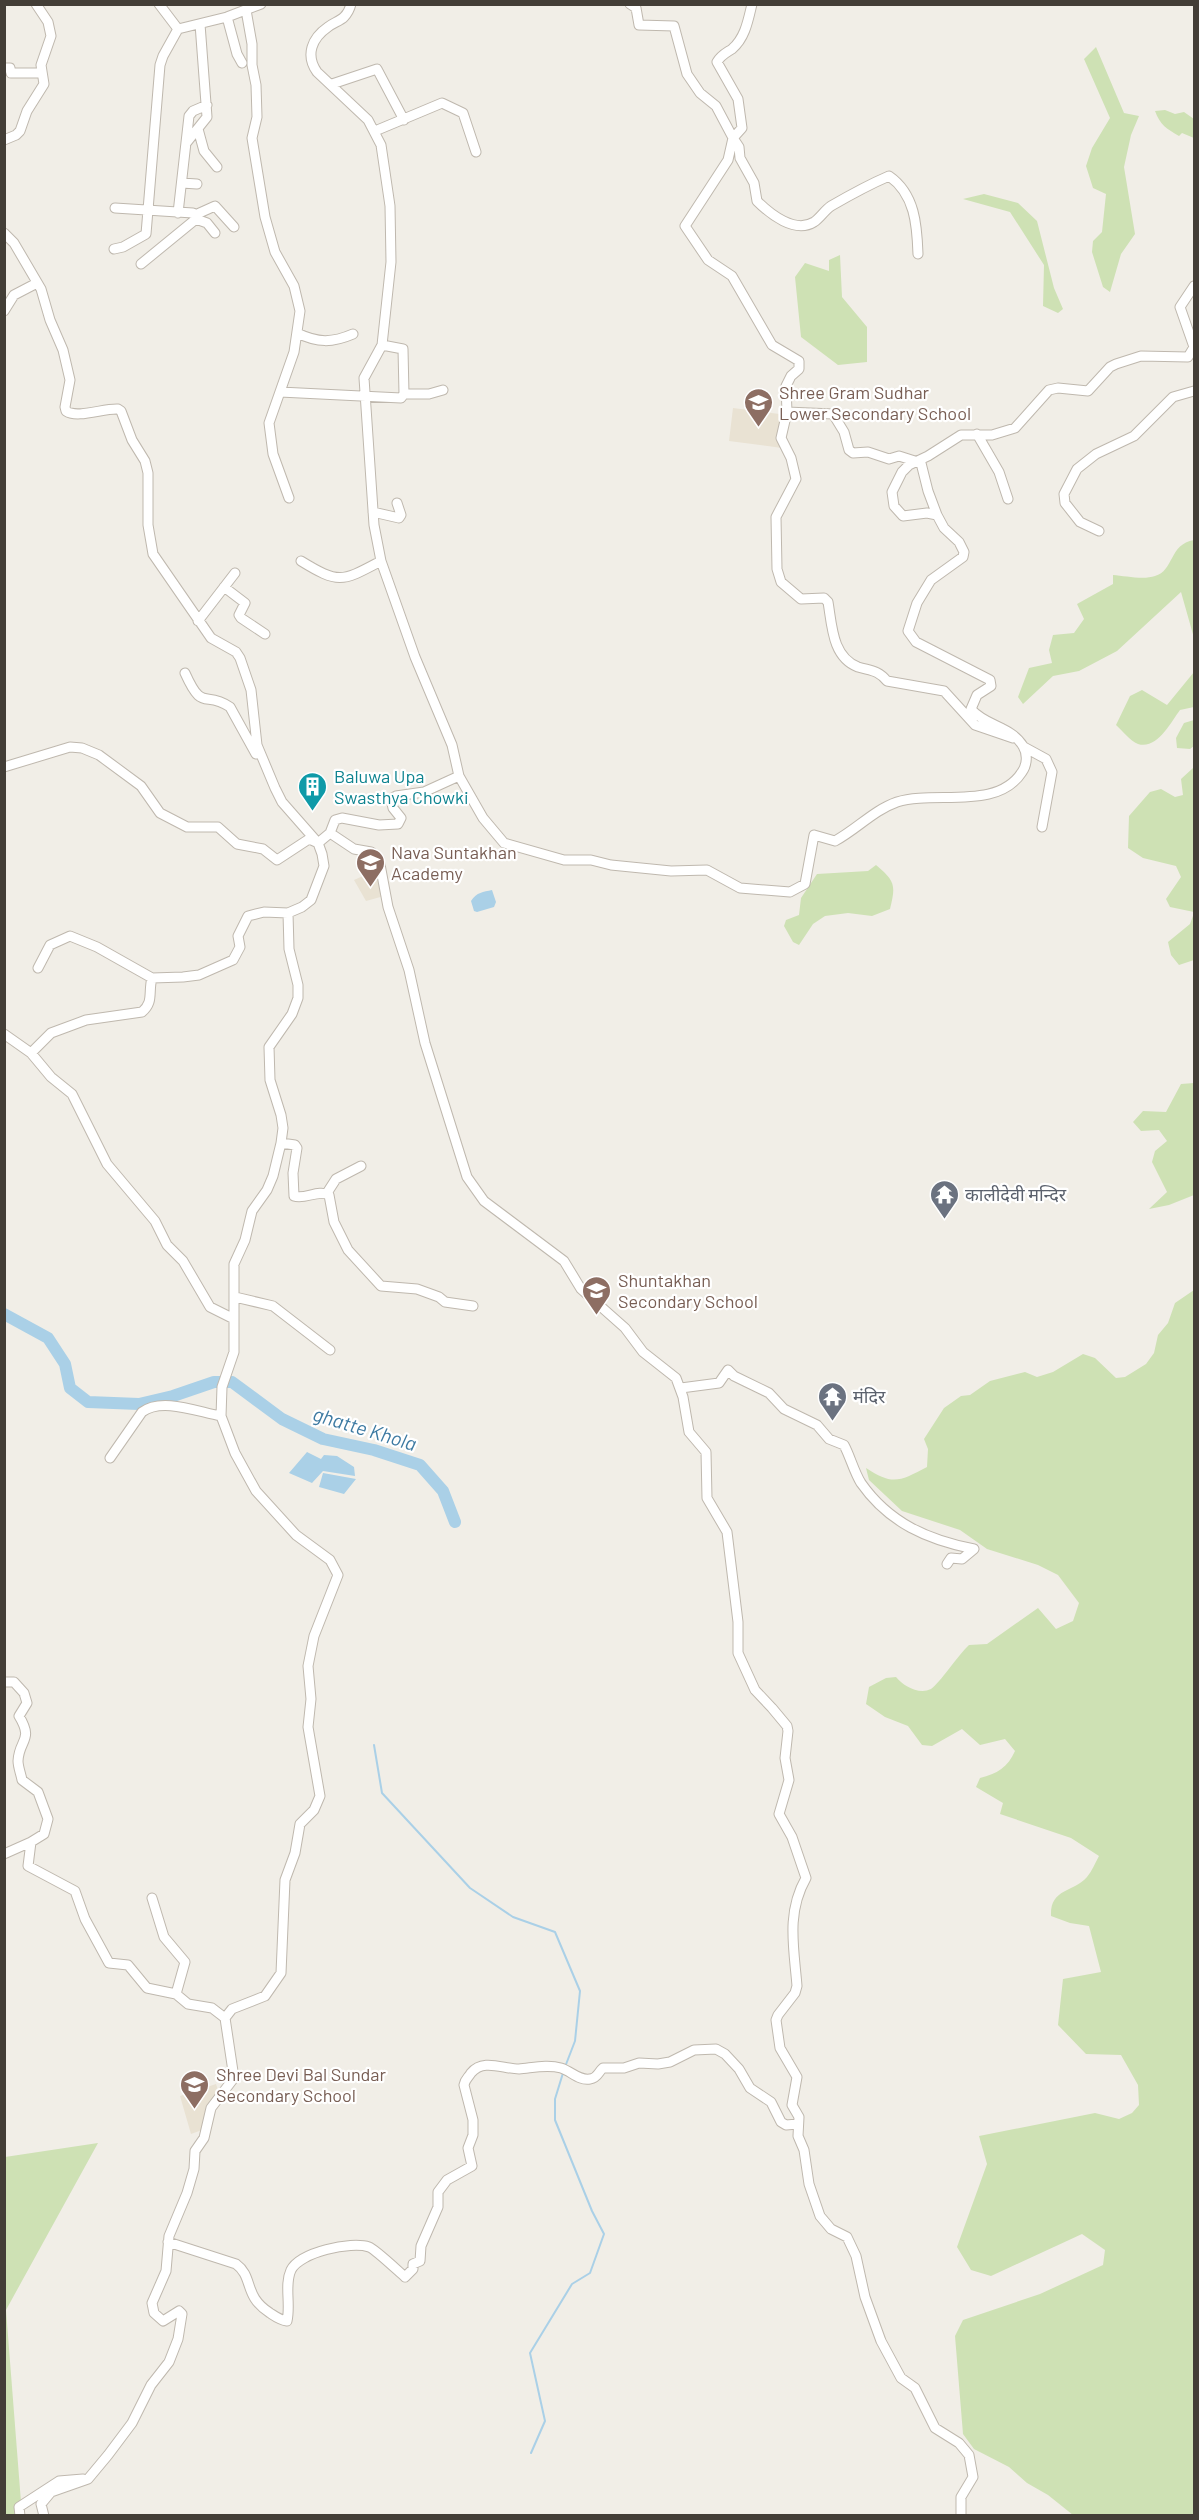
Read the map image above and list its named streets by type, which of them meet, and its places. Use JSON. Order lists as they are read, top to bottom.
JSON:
{
  "water": ["ghatte Khola"],
  "places": {
    "school or university": [
      "Shree Gram Sudhar Lower Secondary School",
      "Nava Suntakhan Academy",
      "Shuntakhan Secondary School",
      "Shree Devi Bal Sundar Secondary School"
    ],
    "building": ["Baluwa Upa Swasthya Chowki"],
    "temple": ["कालीदेवी मन्दिर", "मंदिर"]
  }
}
